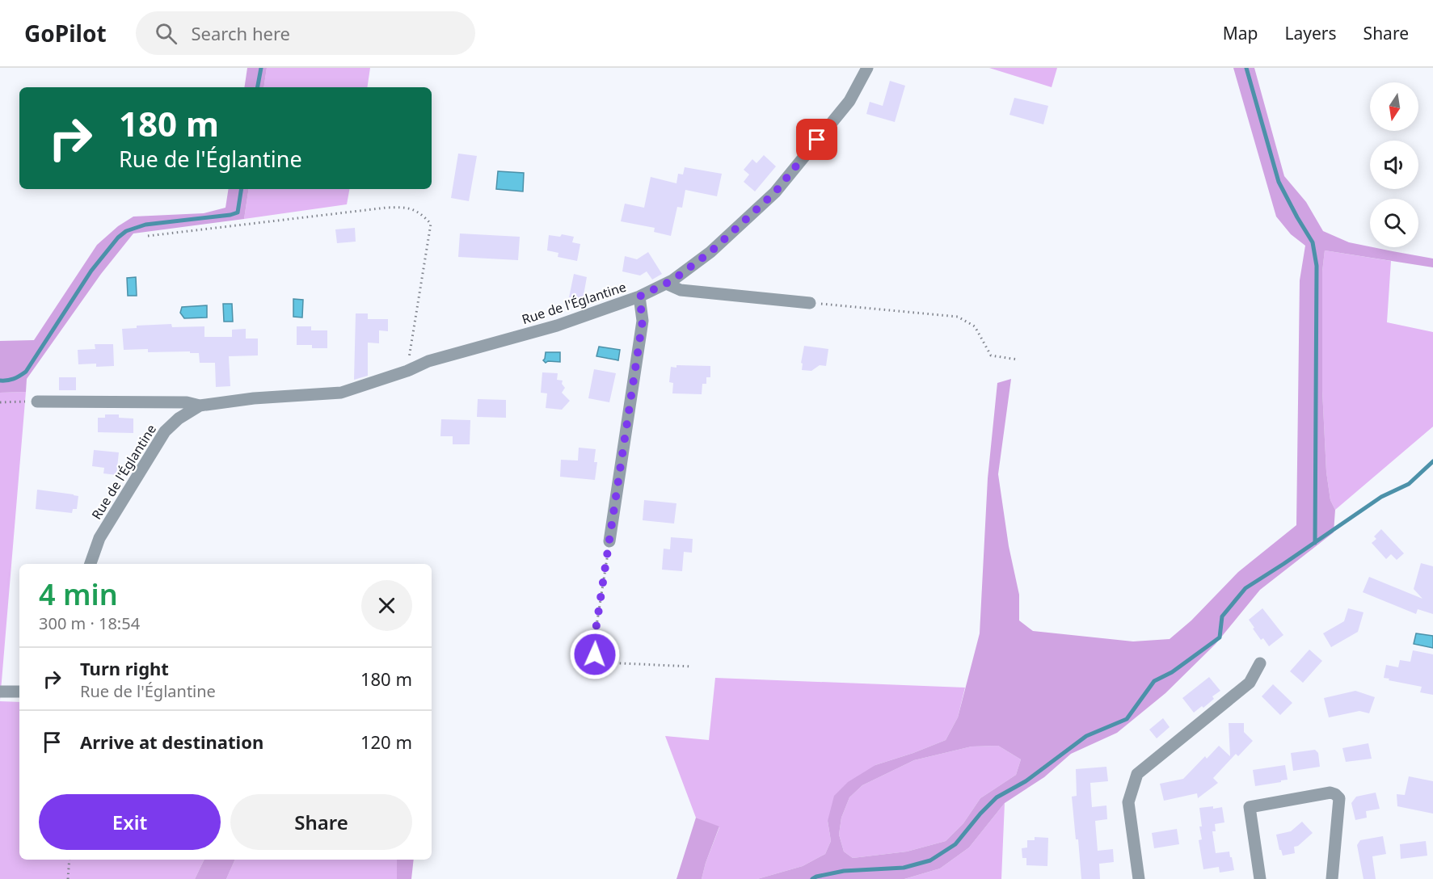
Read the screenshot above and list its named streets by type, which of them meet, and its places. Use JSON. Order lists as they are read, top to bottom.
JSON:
{
  "streets": {
    "street": ["Rue de l'Églantine"]
  },
  "north": "bottom",
  "page": {
    "header": "GoPilot",
    "search": "Search here",
    "nav": ["Map", "Layers", "Share"],
    "turn": ["180 m", "Rue de l'Églantine"],
    "heading": ["4 min", "300 m · 18:54"],
    "list": [
      {
        "name": "Turn right",
        "note": "Rue de l'Églantine",
        "value": "180 m"
      },
      {
        "name": "Arrive at destination",
        "value": "120 m"
      }
    ],
    "buttons": ["Exit", "Share"]
  }
}
